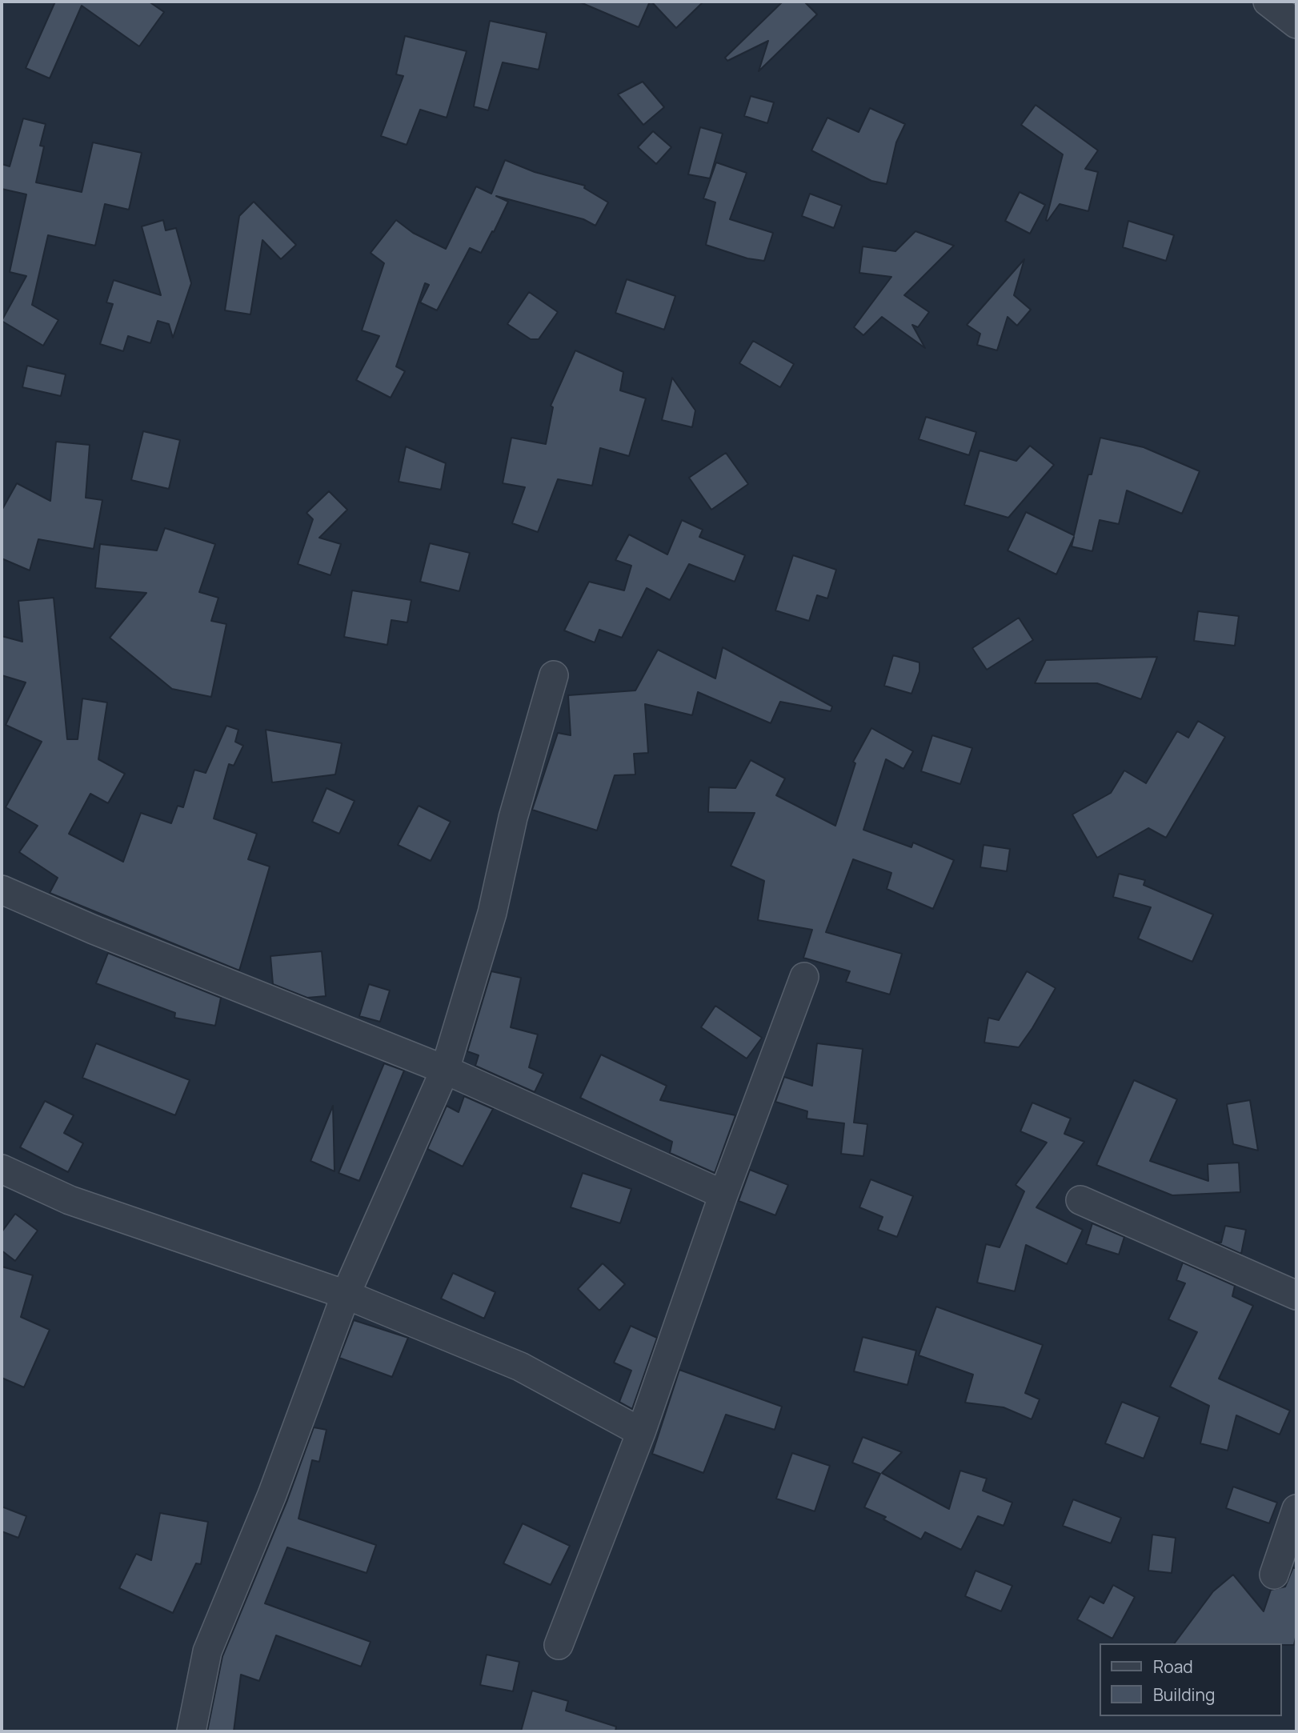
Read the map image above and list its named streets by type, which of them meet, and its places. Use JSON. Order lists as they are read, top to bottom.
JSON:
{
  "legend": ["Road", "Building"]
}
